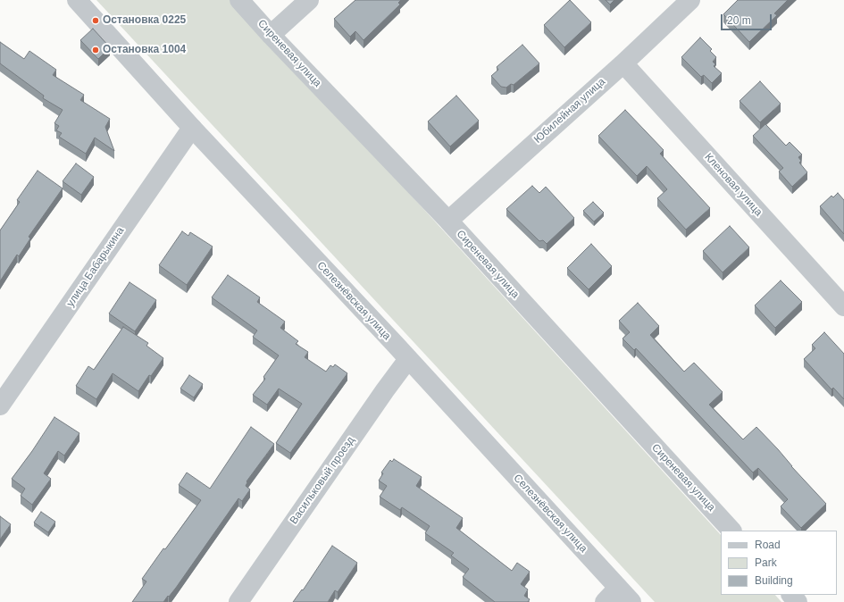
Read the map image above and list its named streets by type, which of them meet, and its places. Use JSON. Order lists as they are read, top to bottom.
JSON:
{
  "streets": {
    "street": [
      "Сиреневая улица",
      "Юбилейная улица",
      "Кленовая улица",
      "улица Бабарыкина",
      "Селезнёвская улица",
      "Васильковый проезд"
    ]
  },
  "crossings": [
    ["Сиреневая улица", "Юбилейная улица"],
    ["Юбилейная улица", "Кленовая улица"],
    ["улица Бабарыкина", "Селезнёвская улица"],
    ["Селезнёвская улица", "Васильковый проезд"]
  ],
  "places": ["Остановка 0225", "Остановка 1004"],
  "legend": ["Road", "Park", "Building"],
  "scale_bar": "20 m"
}
